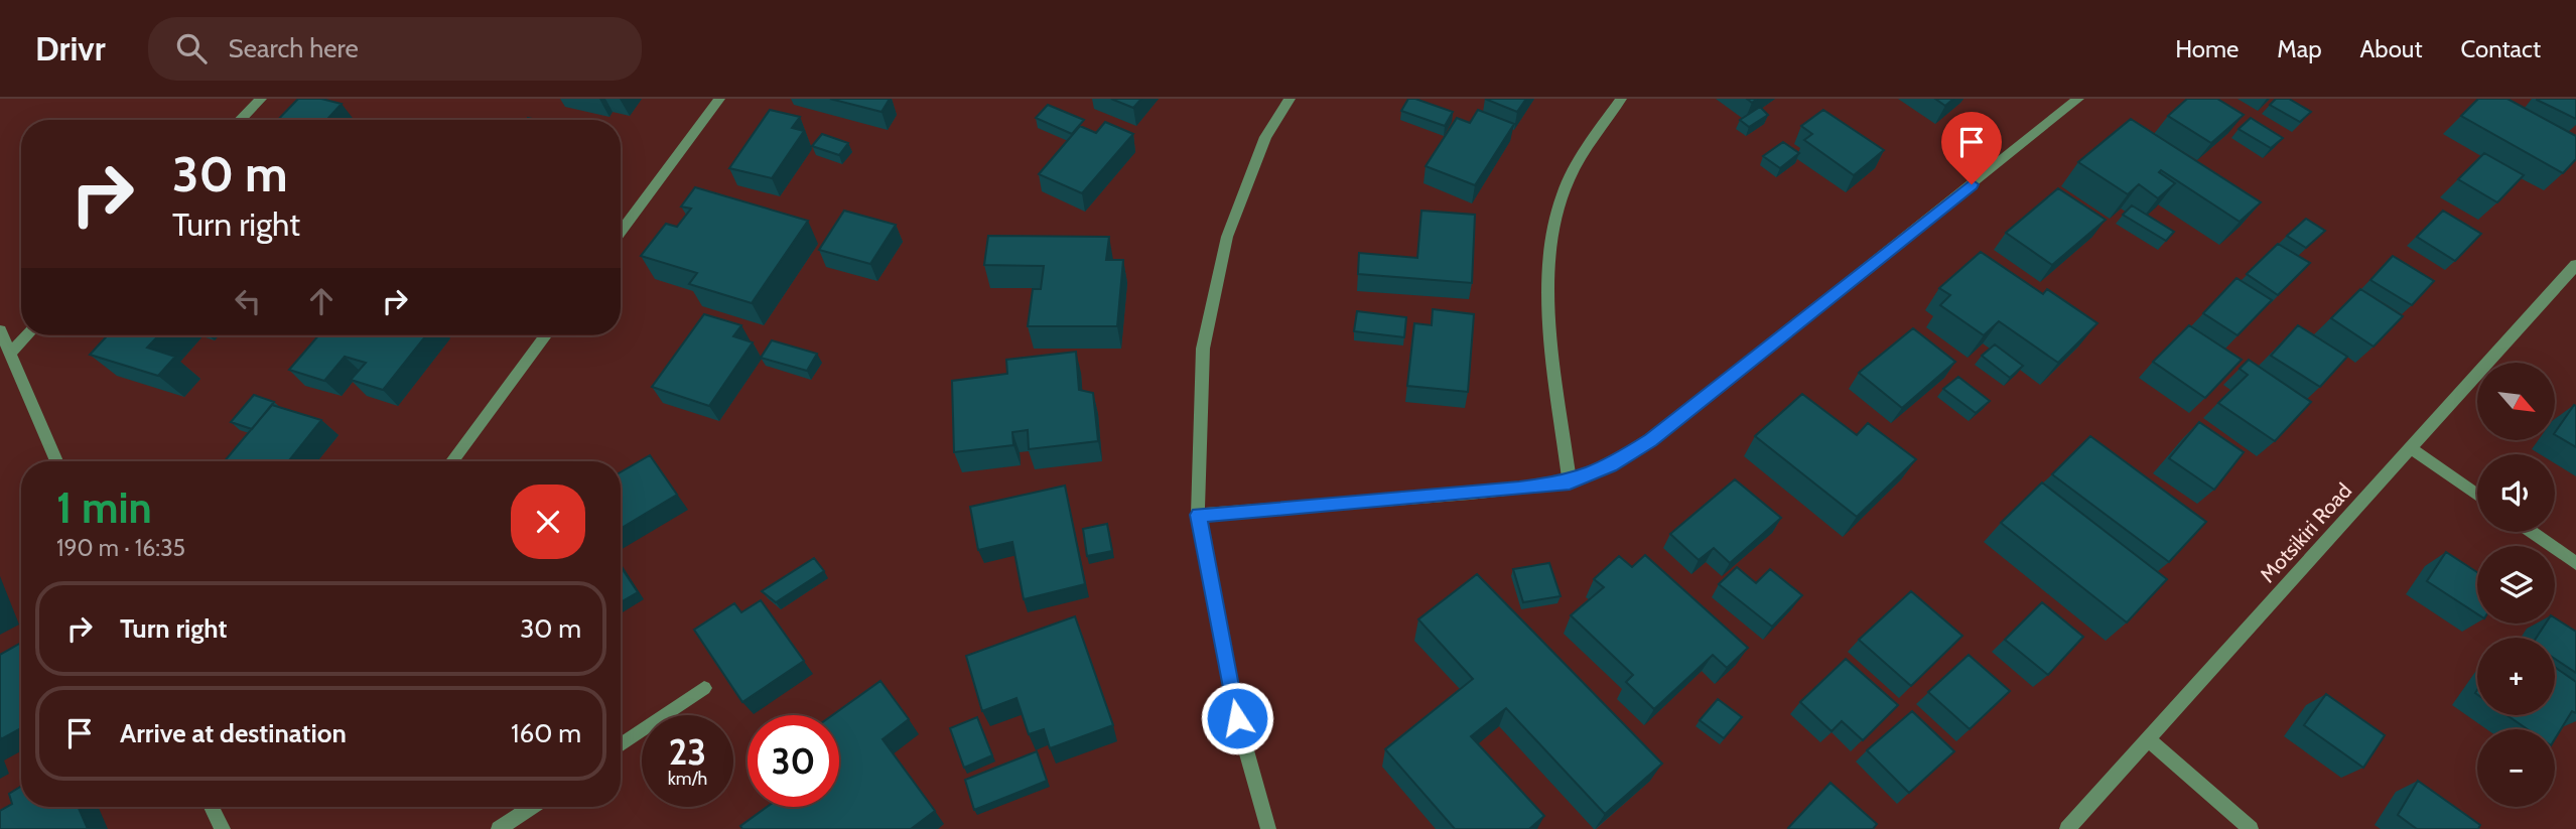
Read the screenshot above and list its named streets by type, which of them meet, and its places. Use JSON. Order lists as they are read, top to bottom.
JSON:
{
  "streets": {
    "street": ["Motsikiri Road"]
  },
  "north": "bottom right",
  "page": {
    "header": "Drivr",
    "search": "Search here",
    "nav": [
      "Home",
      "Map",
      "About",
      "Contact"
    ],
    "turn": ["30 m", "Turn right"],
    "map_buttons": ["+", "−"],
    "heading": ["1 min", "190 m · 16:35"],
    "list": [
      {
        "name": "Turn right",
        "value": "30 m"
      },
      {
        "name": "Arrive at destination",
        "value": "160 m"
      }
    ],
    "speed": "23 km/h",
    "limit": "30"
  }
}
